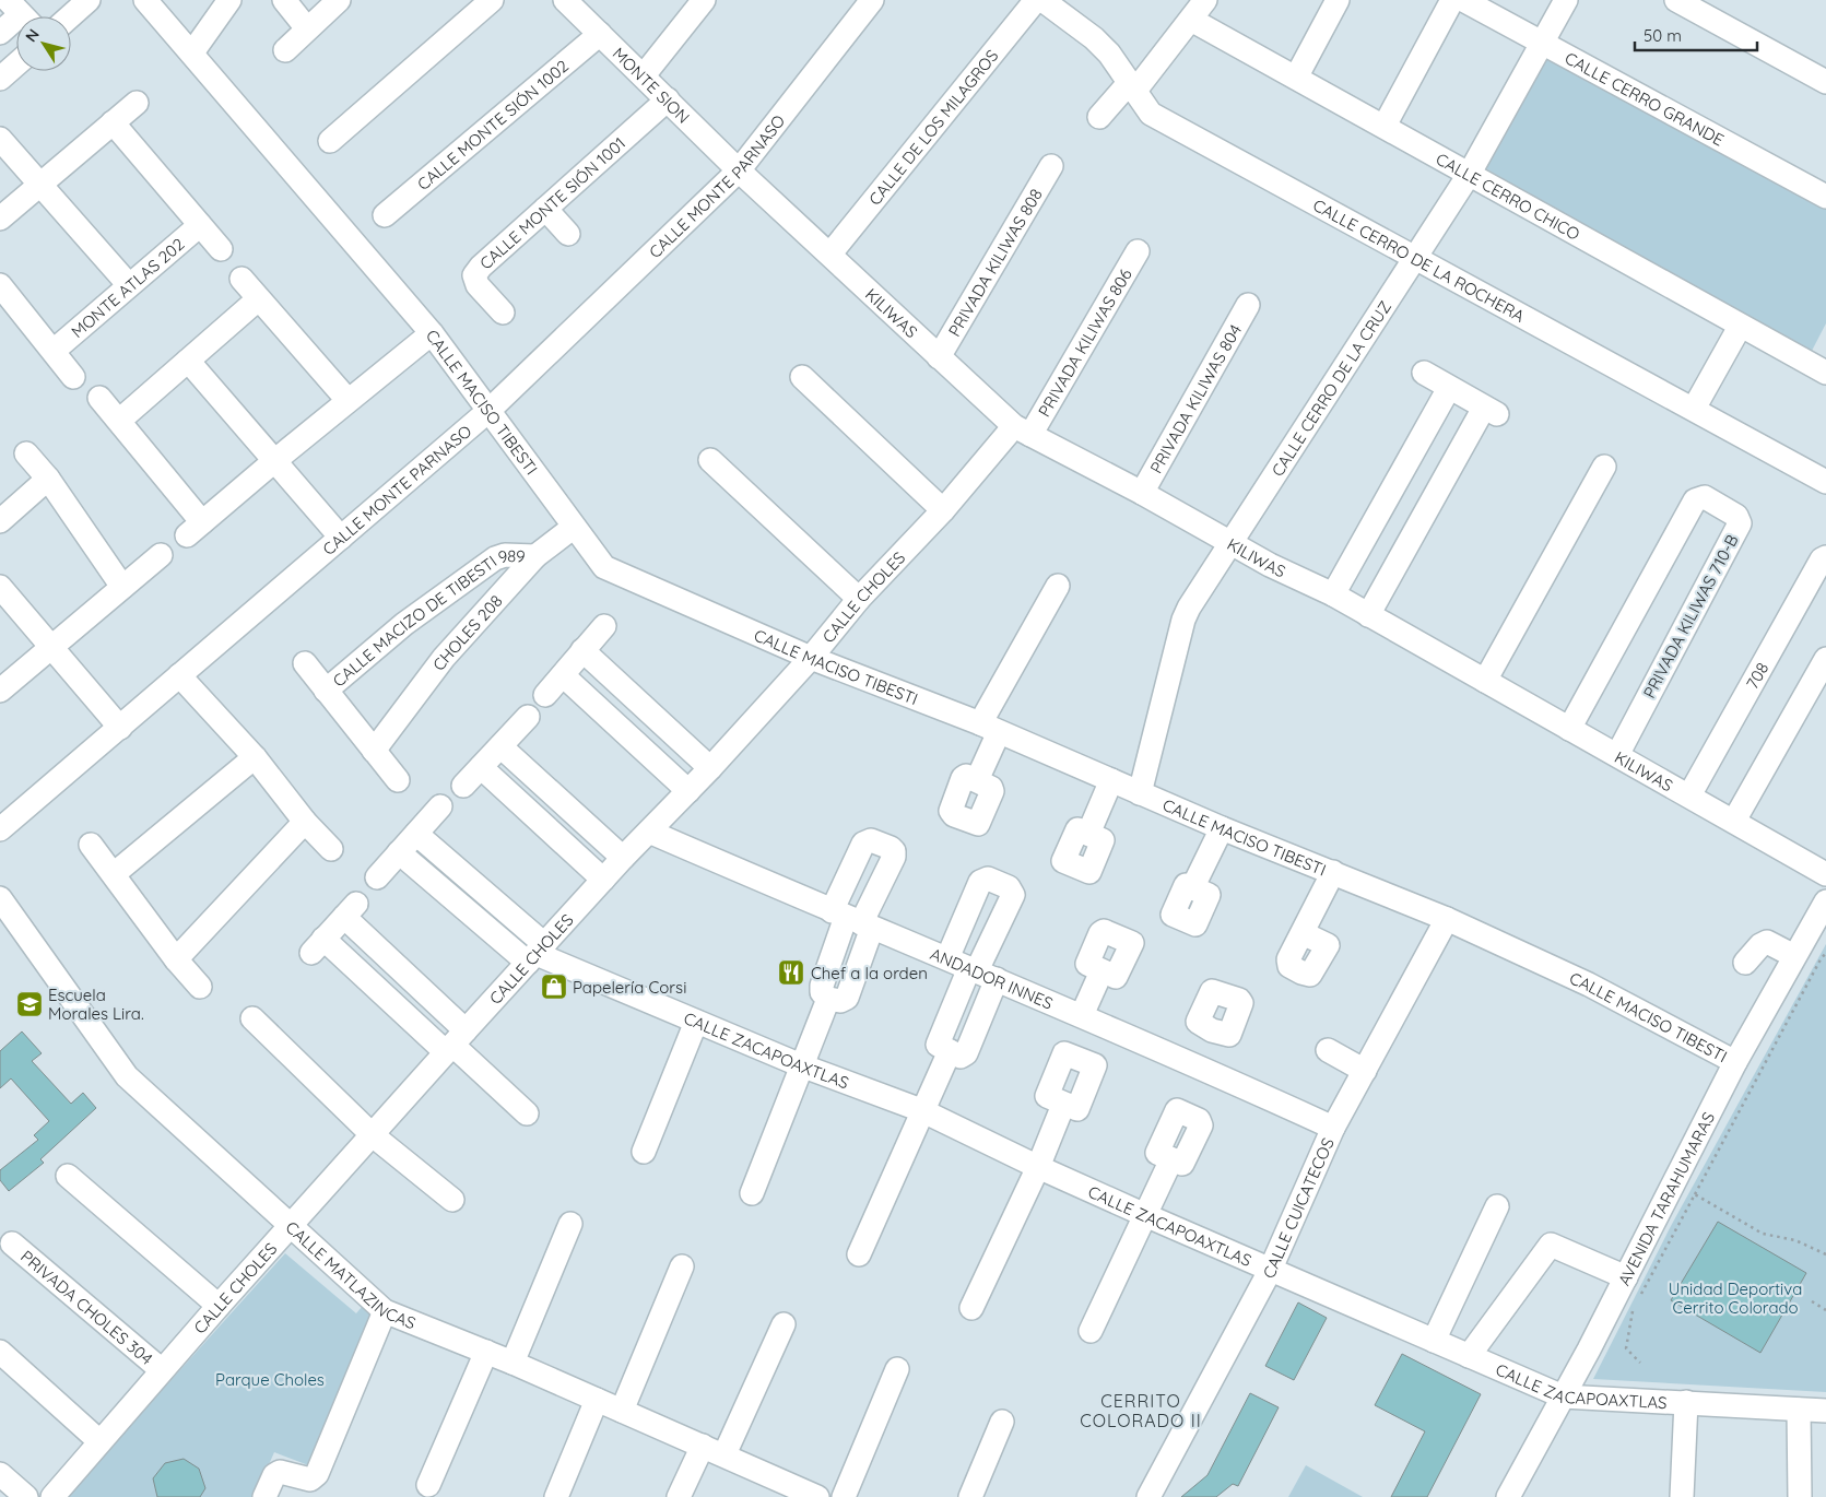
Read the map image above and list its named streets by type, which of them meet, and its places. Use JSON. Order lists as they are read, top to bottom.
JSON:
{
  "streets": {
    "street": [
      "MONTE SION",
      "CALLE CERRO GRANDE",
      "CALLE MONTE SIÓN 1002",
      "CALLE DE LOS MILAGROS",
      "CALLE MONTE PARNASO",
      "CALLE CERRO CHICO",
      "CALLE MONTE SIÓN 1001",
      "CALLE CERRO DE LA ROCHERA",
      "PRIVADA KILIWAS 808",
      "MONTE ATLAS 202",
      "KILIWAS",
      "PRIVADA KILIWAS 806",
      "CALLE CERRO DE LA CRUZ",
      "PRIVADA KILIWAS 804",
      "CALLE MACISO TIBESTI",
      "CALLE CHOLES",
      "PRIVADA KILIWAS 710-B",
      "CALLE MACIZO DE TIBESTI 989",
      "CHOLES 208",
      "708",
      "ANDADOR INNES",
      "CALLE ZACAPOAXTLAS",
      "AVENIDA TARAHUMARAS",
      "CALLE CUICATECOS",
      "CALLE MATLAZINCAS",
      "PRIVADA CHOLES 304"
    ]
  },
  "crossings": [
    ["MONTE SION", "CALLE MONTE SIÓN 1002"],
    ["MONTE SION", "CALLE MONTE PARNASO"],
    ["MONTE SION", "CALLE MONTE SIÓN 1001"],
    ["MONTE SION", "KILIWAS"],
    ["CALLE CERRO GRANDE", "CALLE CERRO DE LA CRUZ"],
    ["CALLE DE LOS MILAGROS", "KILIWAS"],
    ["CALLE MONTE PARNASO", "KILIWAS"],
    ["CALLE MONTE PARNASO", "CALLE MACISO TIBESTI"],
    ["CALLE CERRO CHICO", "CALLE CERRO DE LA CRUZ"],
    ["CALLE CERRO DE LA ROCHERA", "CALLE CERRO DE LA CRUZ"],
    ["PRIVADA KILIWAS 808", "KILIWAS"],
    ["KILIWAS", "PRIVADA KILIWAS 806"],
    ["KILIWAS", "CALLE CERRO DE LA CRUZ"],
    ["KILIWAS", "PRIVADA KILIWAS 804"],
    ["KILIWAS", "CALLE CHOLES"],
    ["KILIWAS", "PRIVADA KILIWAS 710-B"],
    ["KILIWAS", "708"],
    ["PRIVADA KILIWAS 806", "CALLE CHOLES"],
    ["CALLE CERRO DE LA CRUZ", "CALLE MACISO TIBESTI"],
    ["CALLE MACISO TIBESTI", "CALLE CHOLES"],
    ["CALLE MACISO TIBESTI", "CHOLES 208"],
    ["CALLE MACISO TIBESTI", "AVENIDA TARAHUMARAS"],
    ["CALLE MACISO TIBESTI", "CALLE CUICATECOS"],
    ["CALLE CHOLES", "ANDADOR INNES"],
    ["CALLE CHOLES", "CALLE ZACAPOAXTLAS"],
    ["CALLE CHOLES", "CALLE MATLAZINCAS"],
    ["CALLE CHOLES", "PRIVADA CHOLES 304"],
    ["CALLE MACIZO DE TIBESTI 989", "CHOLES 208"],
    ["ANDADOR INNES", "CALLE CUICATECOS"],
    ["CALLE ZACAPOAXTLAS", "AVENIDA TARAHUMARAS"],
    ["CALLE ZACAPOAXTLAS", "CALLE CUICATECOS"]
  ],
  "districts": ["CERRITO COLORADO II"],
  "parks": ["Unidad Deportiva Cerrito Colorado", "Parque Choles"],
  "places": {
    "restaurant": ["Chef a la orden"],
    "shop": ["Papelería Corsi"],
    "school or university": ["Escuela Morales Lira."]
  },
  "scale_bar": "50 m",
  "north": "top left"
}
